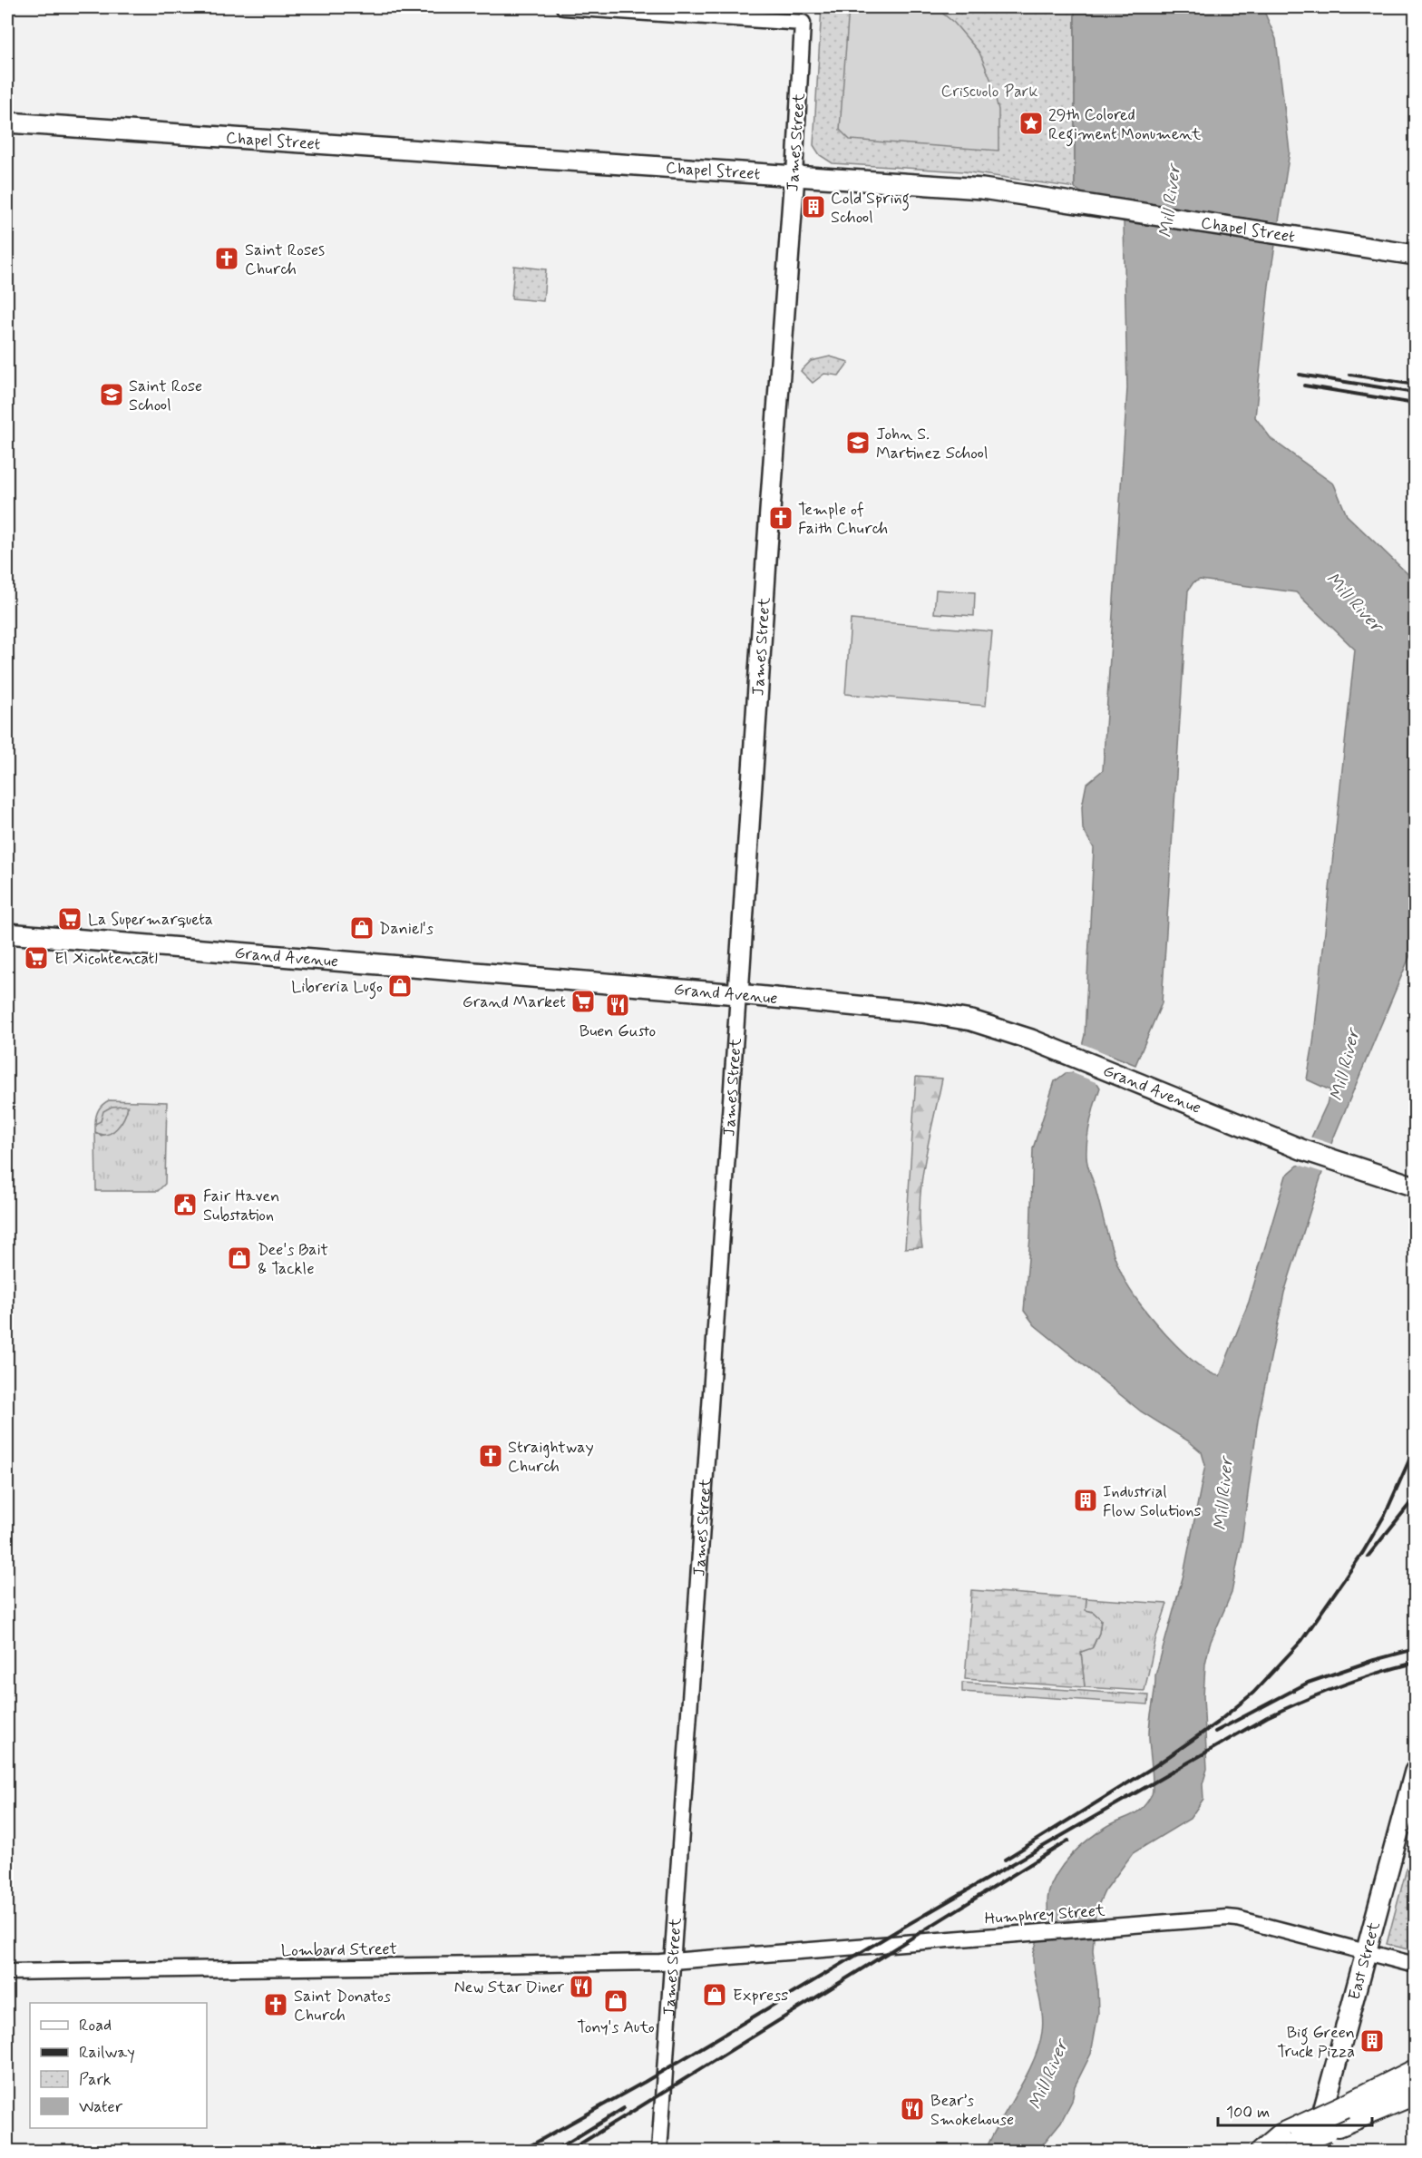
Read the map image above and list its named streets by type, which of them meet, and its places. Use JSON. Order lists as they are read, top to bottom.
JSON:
{
  "streets": {
    "main road": [
      "Chapel Street",
      "James Street",
      "Grand Avenue",
      "East Street"
    ],
    "street": ["Humphrey Street", "Lombard Street"]
  },
  "crossings": [
    ["Chapel Street", "James Street"],
    ["James Street", "Grand Avenue"],
    ["James Street", "Humphrey Street"],
    ["James Street", "Lombard Street"],
    ["Humphrey Street", "Lombard Street"],
    ["Humphrey Street", "East Street"]
  ],
  "water": ["Mill River"],
  "parks": ["Criscuolo Park"],
  "places": {
    "place": ["29th Colored Regiment Monument"],
    "building": ["Cold Spring School", "Industrial Flow Solutions", "Big Green Truck Pizza"],
    "church": [
      "Saint Roses Church",
      "Temple of Faith Church",
      "Straightway Church",
      "Saint Donatos Church"
    ],
    "school or university": ["Saint Rose School", "John S. Martinez School"],
    "supermarket": ["La Supermarqueta", "El Xicohtencatl", "Grand Market"],
    "shop": [
      "Daniel's",
      "Libreria Lugo",
      "Dee's Bait & Tackle",
      "Express",
      "Tony's Auto"
    ],
    "restaurant": ["Buen Gusto", "New Star Diner", "Bear’s Smokehouse"],
    "public building": ["Fair Haven Substation"]
  },
  "legend": [
    "Road",
    "Railway",
    "Park",
    "Water"
  ],
  "scale_bar": "100 m"
}
